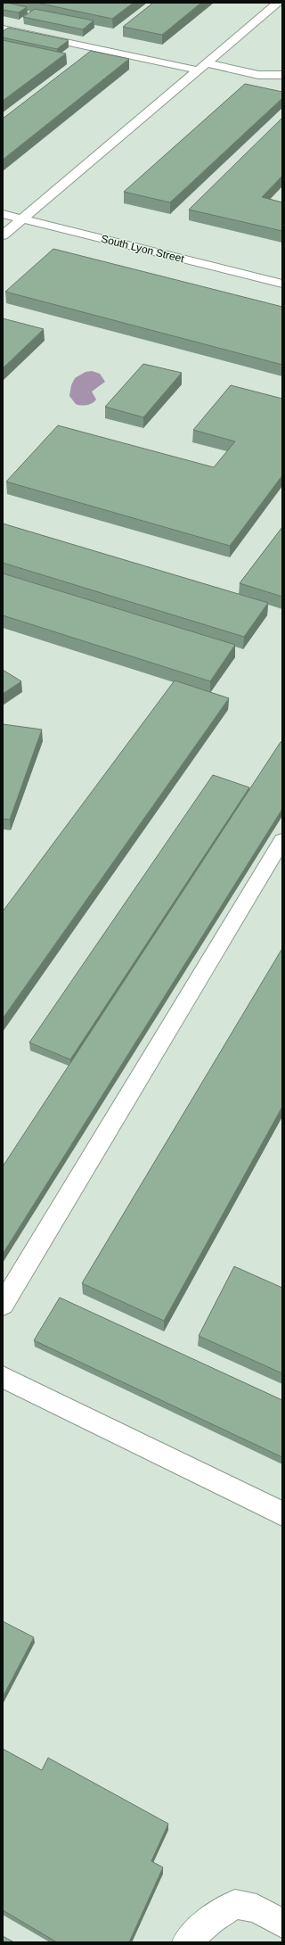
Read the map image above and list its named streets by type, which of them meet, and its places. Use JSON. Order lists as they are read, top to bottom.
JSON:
{
  "streets": {
    "street": ["South Lyon Street"]
  }
}
